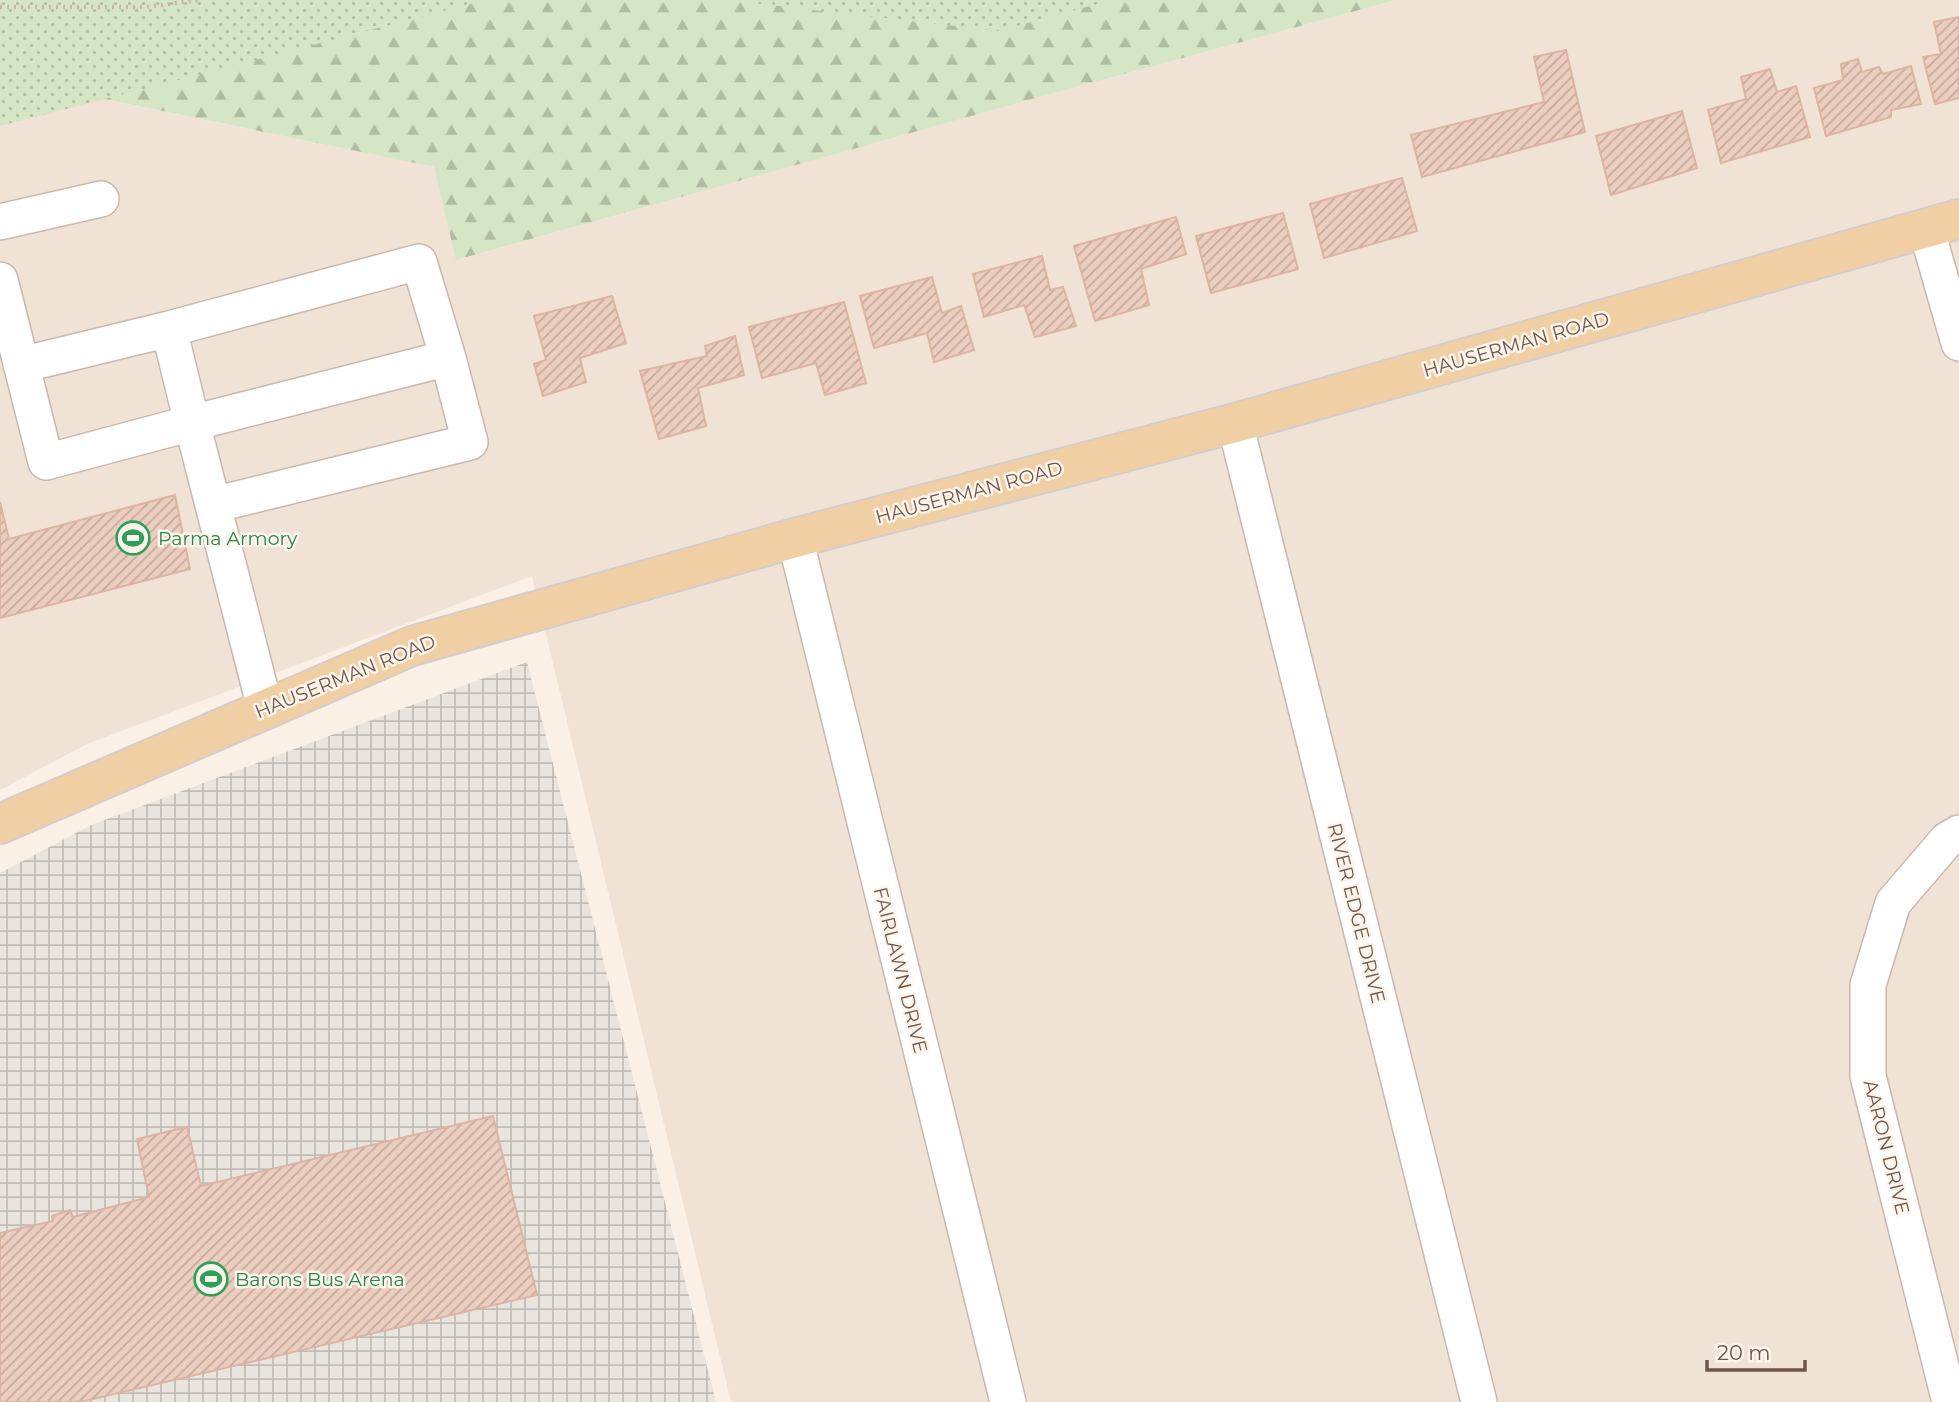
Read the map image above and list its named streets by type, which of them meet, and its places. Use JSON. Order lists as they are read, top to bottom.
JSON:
{
  "streets": {
    "main road": ["HAUSERMAN ROAD"],
    "street": ["RIVER EDGE DRIVE", "FAIRLAWN DRIVE", "AARON DRIVE"]
  },
  "crossings": [
    ["HAUSERMAN ROAD", "RIVER EDGE DRIVE"],
    ["HAUSERMAN ROAD", "FAIRLAWN DRIVE"]
  ],
  "places": {
    "sports": ["Parma Armory", "Barons Bus Arena"]
  },
  "scale_bar": "20 m"
}
